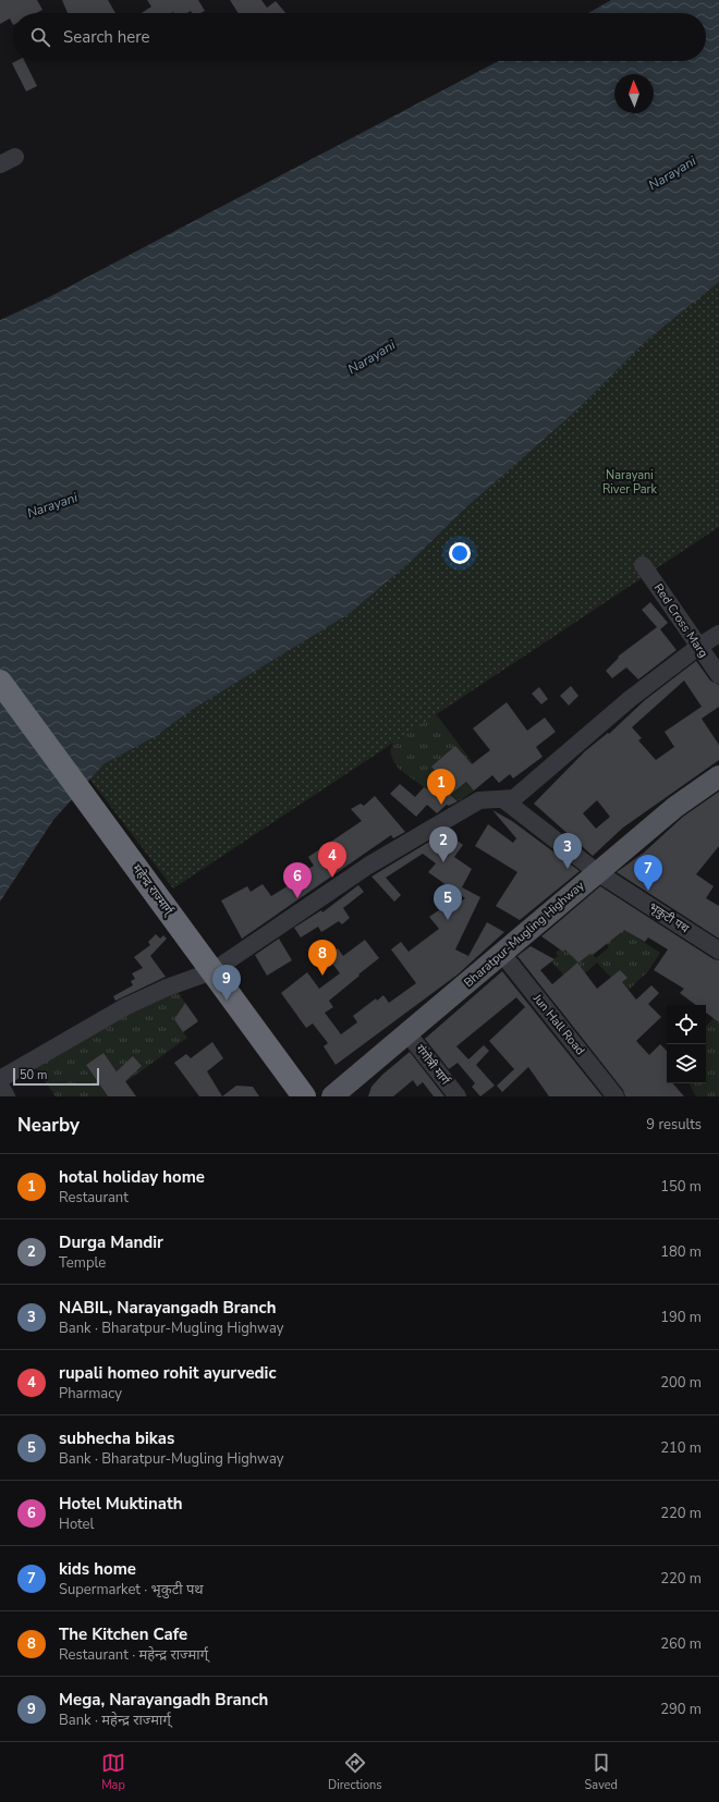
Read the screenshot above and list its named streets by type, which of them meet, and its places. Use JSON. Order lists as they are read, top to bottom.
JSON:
{
  "streets": {
    "highway": ["महेन्द्र राज्मार्ग्"],
    "main road": ["Bharatpur-Mugling Highway"],
    "street": [
      "Red Cross Marg",
      "भृकुटी पथ",
      "Jun Hall Road",
      "गंगोत्री मार्ग"
    ]
  },
  "crossings": [
    ["भृकुटी पथ", "Bharatpur-Mugling Highway"],
    ["Bharatpur-Mugling Highway", "Jun Hall Road"],
    ["Bharatpur-Mugling Highway", "गंगोत्री मार्ग"]
  ],
  "water": ["Narayani"],
  "parks": ["Narayani River Park"],
  "scale_bar": "50 m",
  "north": "top",
  "page": {
    "search": "Search here",
    "pins": [
      "1",
      "2",
      "3",
      "4",
      "7",
      "6",
      "5",
      "8",
      "9"
    ],
    "scale": "50 m",
    "heading": ["Nearby", "9 results"],
    "list": [
      {
        "mark": "1",
        "name": "hotal holiday home",
        "note": "Restaurant",
        "value": "150 m"
      },
      {
        "mark": "2",
        "name": "Durga Mandir",
        "note": "Temple",
        "value": "180 m"
      },
      {
        "mark": "3",
        "name": "NABIL, Narayangadh Branch",
        "note": "Bank · Bharatpur-Mugling Highway",
        "value": "190 m"
      },
      {
        "mark": "4",
        "name": "rupali homeo rohit ayurvedic",
        "note": "Pharmacy",
        "value": "200 m"
      },
      {
        "mark": "5",
        "name": "subhecha bikas",
        "note": "Bank · Bharatpur-Mugling Highway",
        "value": "210 m"
      },
      {
        "mark": "6",
        "name": "Hotel Muktinath",
        "note": "Hotel",
        "value": "220 m"
      },
      {
        "mark": "7",
        "name": "kids home",
        "note": "Supermarket · भृकुटी पथ",
        "value": "220 m"
      },
      {
        "mark": "8",
        "name": "The Kitchen Cafe",
        "note": "Restaurant · महेन्द्र राज्मार्ग्",
        "value": "260 m"
      },
      {
        "mark": "9",
        "name": "Mega, Narayangadh Branch",
        "note": "Bank · महेन्द्र राज्मार्ग्",
        "value": "290 m"
      }
    ],
    "nav": ["Map", "Directions", "Saved"]
  }
}
